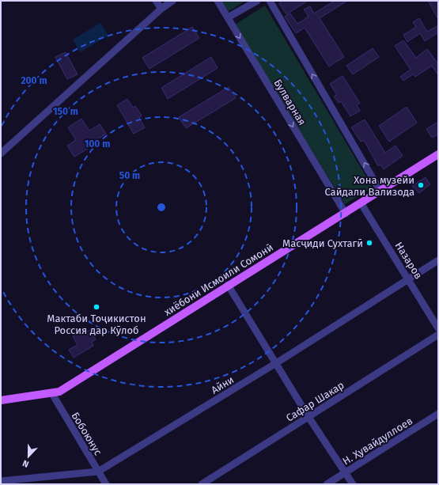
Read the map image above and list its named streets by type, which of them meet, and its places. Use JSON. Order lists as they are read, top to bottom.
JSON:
{
  "streets": {
    "main road": ["хиёбони Исмоили Сомонӣ"],
    "street": [
      "Булварная",
      "Назаров",
      "Айни",
      "Сафар Шакар",
      "Бобоюнус",
      "Н. Ҳувайдуллоев"
    ]
  },
  "crossings": [
    ["Булварная", "хиёбони Исмоили Сомонӣ"],
    ["Назаров", "хиёбони Исмоили Сомонӣ"],
    ["Назаров", "Айни"],
    ["хиёбони Исмоили Сомонӣ", "Бобоюнус"],
    ["Айни", "Бобоюнус"]
  ],
  "places": ["Хона музейи Сайдали Вализода", "Масҷиди Сухтагӣ", "Мактаби Тоҷикистон Россия дар Кӯлоб"],
  "north": "bottom",
  "rings": [
    "200 m",
    "150 m",
    "100 m",
    "50 m"
  ]
}
